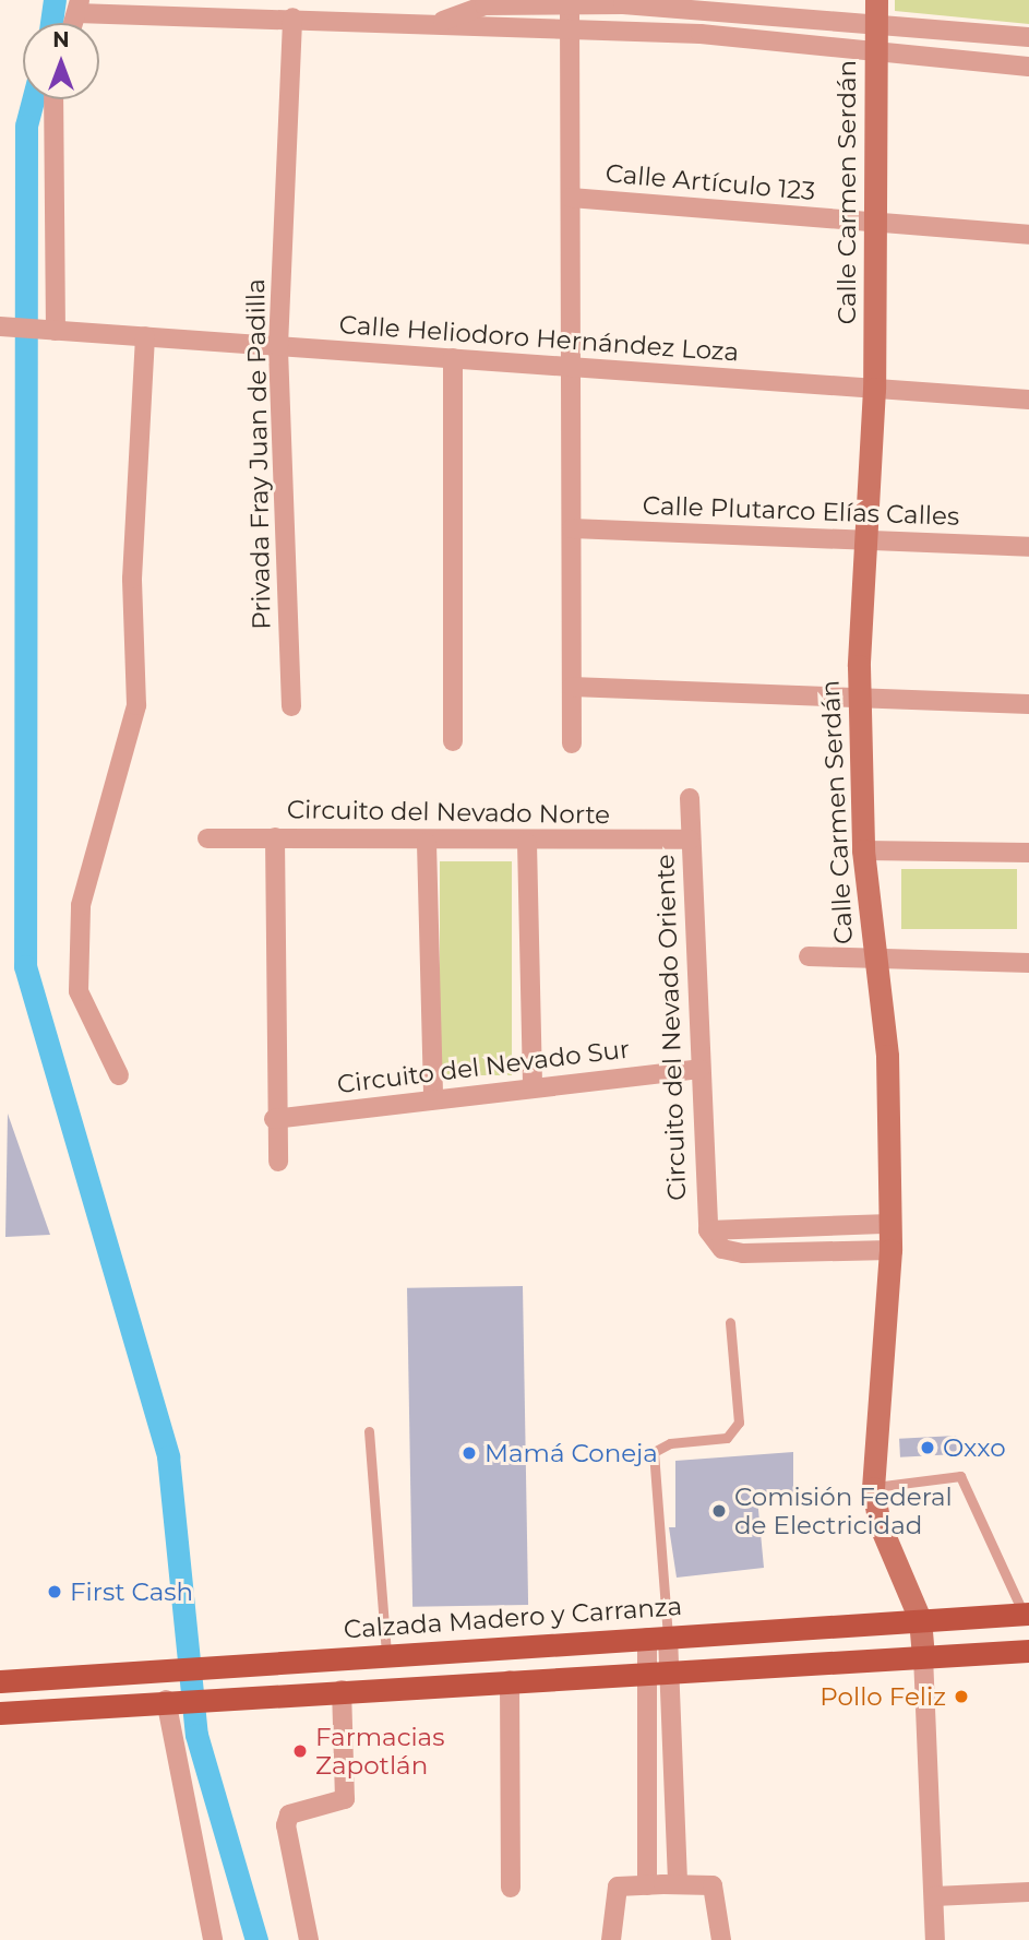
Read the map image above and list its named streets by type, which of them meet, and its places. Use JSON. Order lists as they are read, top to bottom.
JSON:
{
  "streets": {
    "main road": ["Calzada Madero y Carranza"],
    "street": [
      "Calle Artículo 123",
      "Calle Carmen Serdán",
      "Calle Heliodoro Hernández Loza",
      "Privada Fray Juan de Padilla",
      "Calle Plutarco Elías Calles",
      "Circuito del Nevado Norte",
      "Circuito del Nevado Oriente",
      "Circuito del Nevado Sur"
    ]
  },
  "crossings": [
    ["Calle Artículo 123", "Calle Carmen Serdán"],
    ["Calle Carmen Serdán", "Calle Heliodoro Hernández Loza"],
    ["Calle Carmen Serdán", "Calle Plutarco Elías Calles"],
    ["Calle Carmen Serdán", "Circuito del Nevado Oriente"],
    ["Calle Carmen Serdán", "Calzada Madero y Carranza"],
    ["Calle Heliodoro Hernández Loza", "Privada Fray Juan de Padilla"],
    ["Circuito del Nevado Norte", "Circuito del Nevado Oriente"],
    ["Circuito del Nevado Oriente", "Circuito del Nevado Sur"]
  ],
  "places": [
    "Oxxo",
    "Mamá Coneja",
    "Comisión Federal de Electricidad",
    "First Cash",
    "Pollo Feliz",
    "Farmacias Zapotlán"
  ],
  "north": "top"
}
